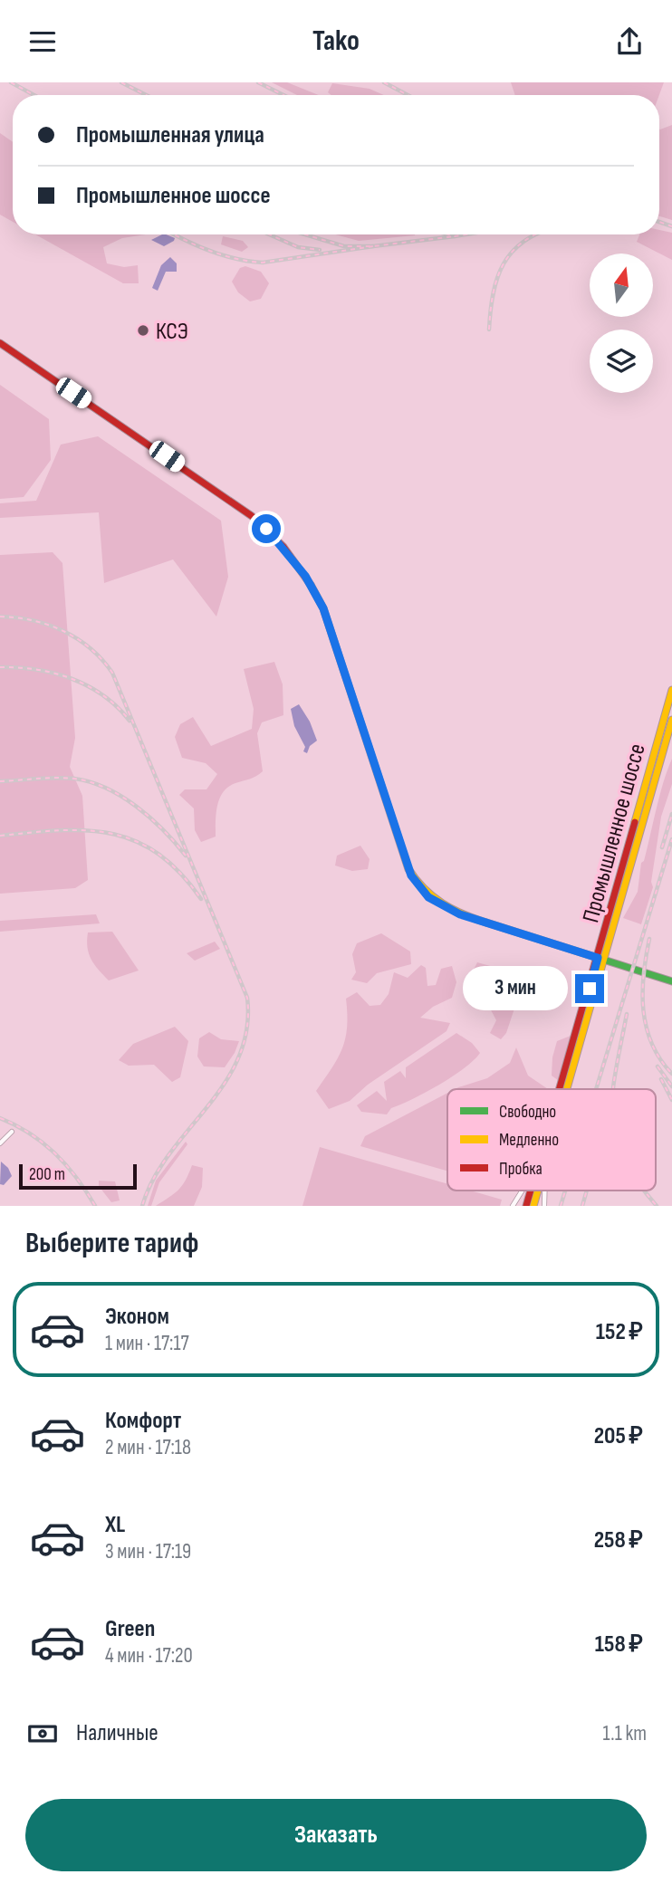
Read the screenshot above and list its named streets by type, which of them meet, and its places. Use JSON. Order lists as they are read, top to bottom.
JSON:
{
  "streets": {
    "street": ["Промышленное шоссе"]
  },
  "places": ["КСЭ"],
  "legend": ["Свободно", "Медленно", "Пробка"],
  "scale_bar": "200 m",
  "north": "top",
  "page": {
    "header": "Tako",
    "banner": ["Промышленная улица", "Промышленное шоссе"],
    "bubble": "3 мин",
    "scale": "200 m",
    "heading": "Выберите тариф",
    "list": [
      {
        "name": "Эконом",
        "note": "1 мин · 17:17",
        "value": "152 ₽"
      },
      {
        "name": "Комфорт",
        "note": "2 мин · 17:18",
        "value": "205 ₽"
      },
      {
        "name": "XL",
        "note": "3 мин · 17:19",
        "value": "258 ₽"
      },
      {
        "name": "Green",
        "note": "4 мин · 17:20",
        "value": "158 ₽"
      }
    ],
    "pay": ["Наличные", "1.1 km"],
    "buttons": "Заказать"
  }
}
